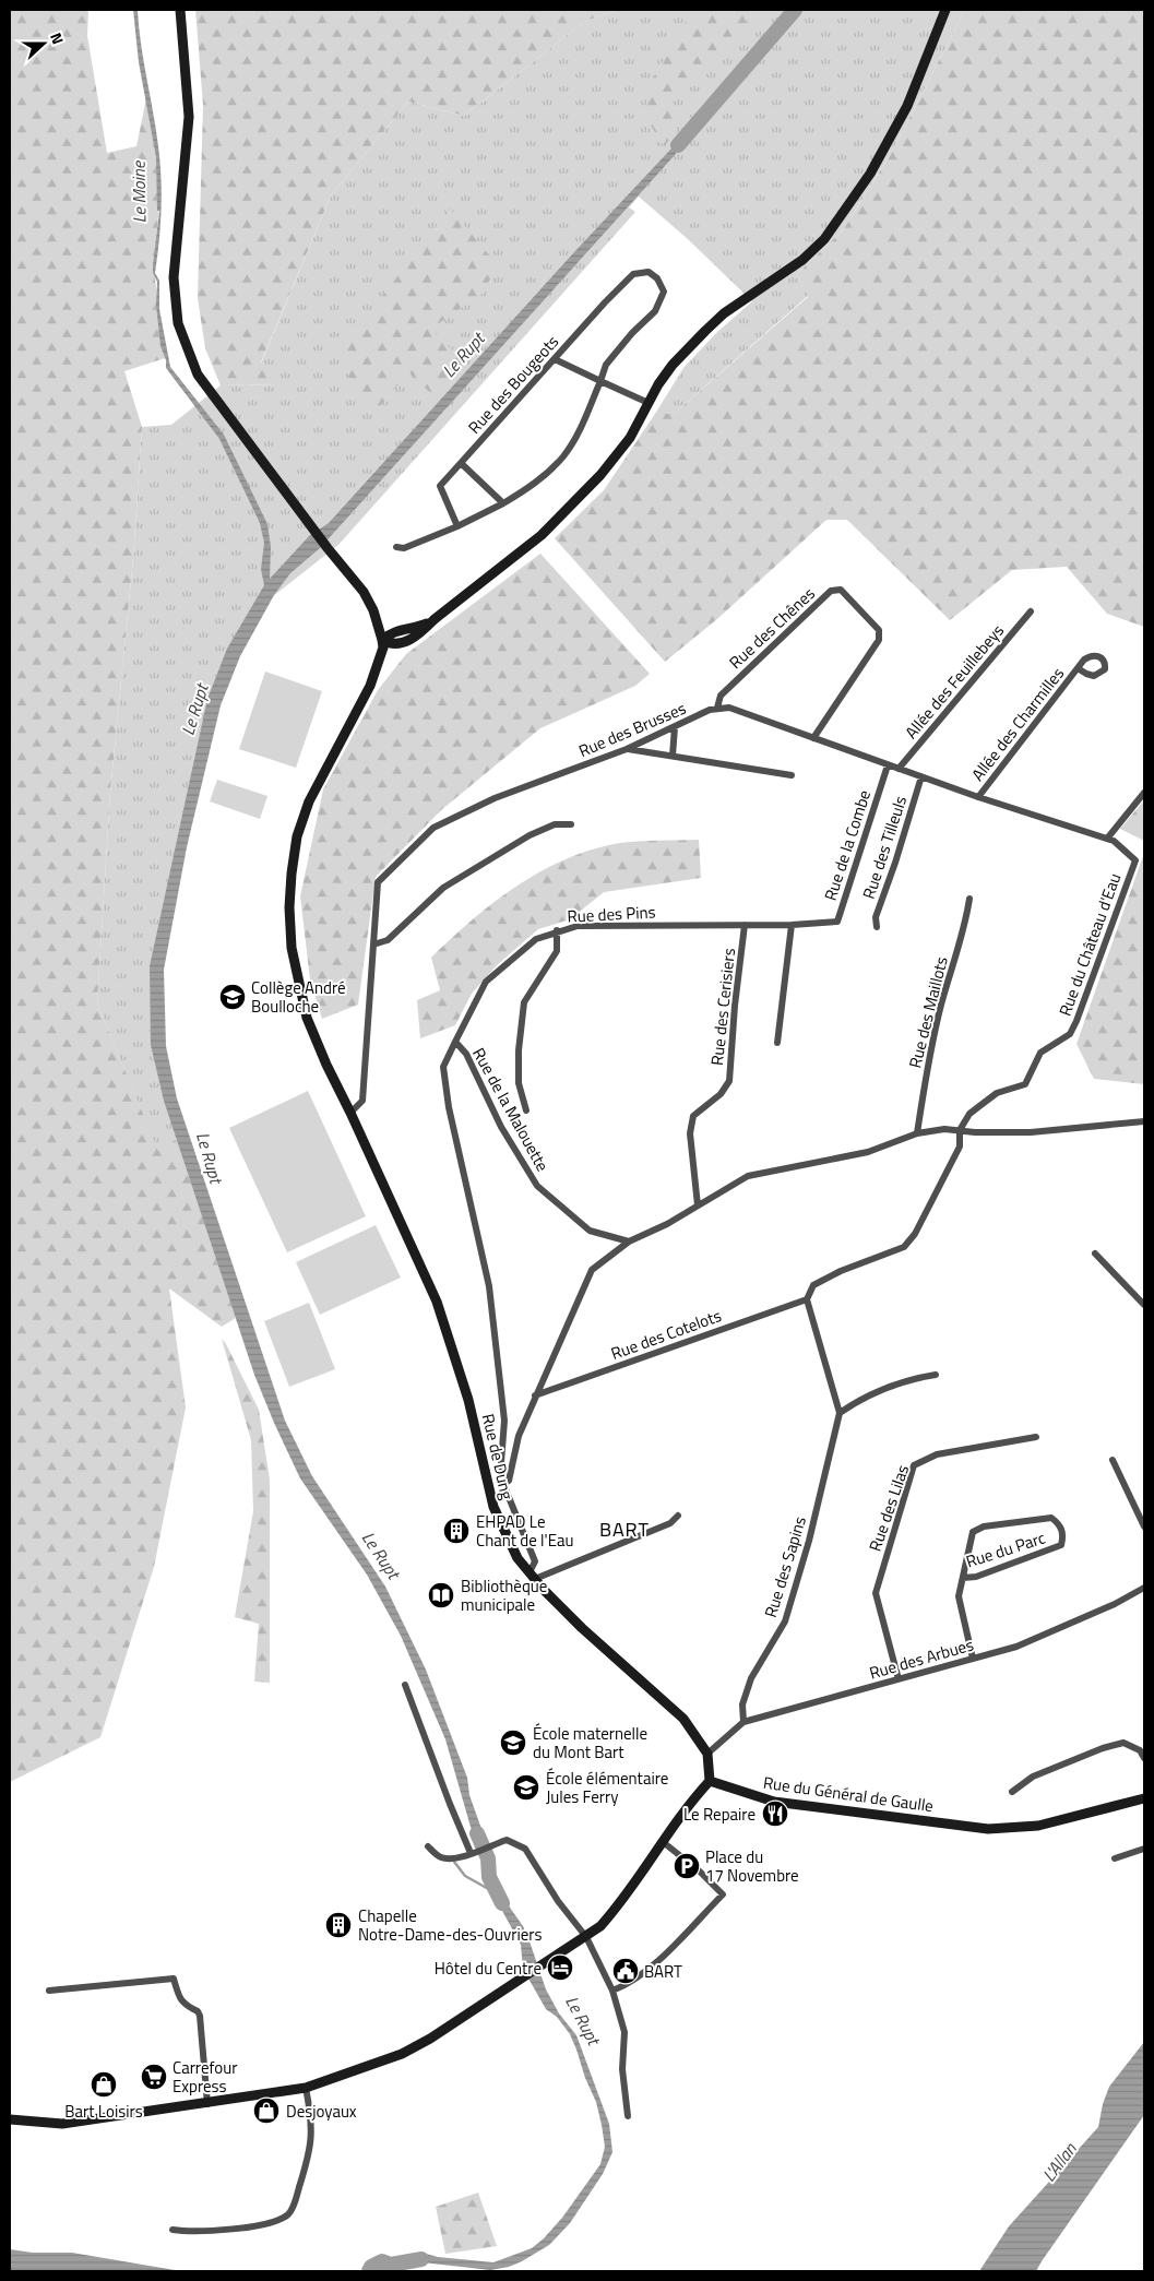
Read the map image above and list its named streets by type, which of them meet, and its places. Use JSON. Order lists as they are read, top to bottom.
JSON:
{
  "streets": {
    "main road": ["Rue de Dung", "Rue du Général de Gaulle"],
    "street": [
      "Rue des Bougeots",
      "Rue des Chênes",
      "Allée des Feuillebeys",
      "Allée des Charmilles",
      "Rue des Brusses",
      "Rue de la Combe",
      "Rue des Tilleuls",
      "Rue des Pins",
      "Rue du Château d'Eau",
      "Rue des Cerisiers",
      "Rue des Maillots",
      "Rue de la Malouette",
      "Rue des Cotelots",
      "Rue des Lilas",
      "Rue du Parc",
      "Rue des Sapins",
      "Rue des Arbues"
    ]
  },
  "crossings": [
    ["Rue des Chênes", "Rue des Brusses"],
    ["Rue des Brusses", "Rue de Dung"],
    ["Rue de la Combe", "Rue des Pins"],
    ["Rue des Pins", "Rue des Cerisiers"],
    ["Rue des Pins", "Rue de la Malouette"],
    ["Rue du Château d'Eau", "Rue des Cotelots"],
    ["Rue du Château d'Eau", "Rue des Sapins"],
    ["Rue de la Malouette", "Rue de Dung"],
    ["Rue des Cotelots", "Rue des Sapins"],
    ["Rue de Dung", "Rue des Arbues"],
    ["Rue des Lilas", "Rue des Arbues"],
    ["Rue du Parc", "Rue des Arbues"],
    ["Rue des Sapins", "Rue des Arbues"]
  ],
  "districts": ["BART"],
  "water": ["Le Moine", "Le Rupt", "L'Allan"],
  "places": {
    "school or university": ["Collège André Boulloche", "École maternelle du Mont Bart", "École élémentaire Jules Ferry"],
    "building": ["EHPAD Le Chant de l'Eau", "Chapelle Notre-Dame-des-Ouvriers"],
    "library": ["Bibliothèque municipale"],
    "restaurant": ["Le Repaire"],
    "parking": ["Place du 17 Novembre"],
    "hotel": ["Hôtel du Centre"],
    "public building": ["BART"],
    "supermarket": ["Carrefour Express"],
    "shop": ["Bart Loisirs", "Desjoyaux"]
  },
  "north": "right"
}
